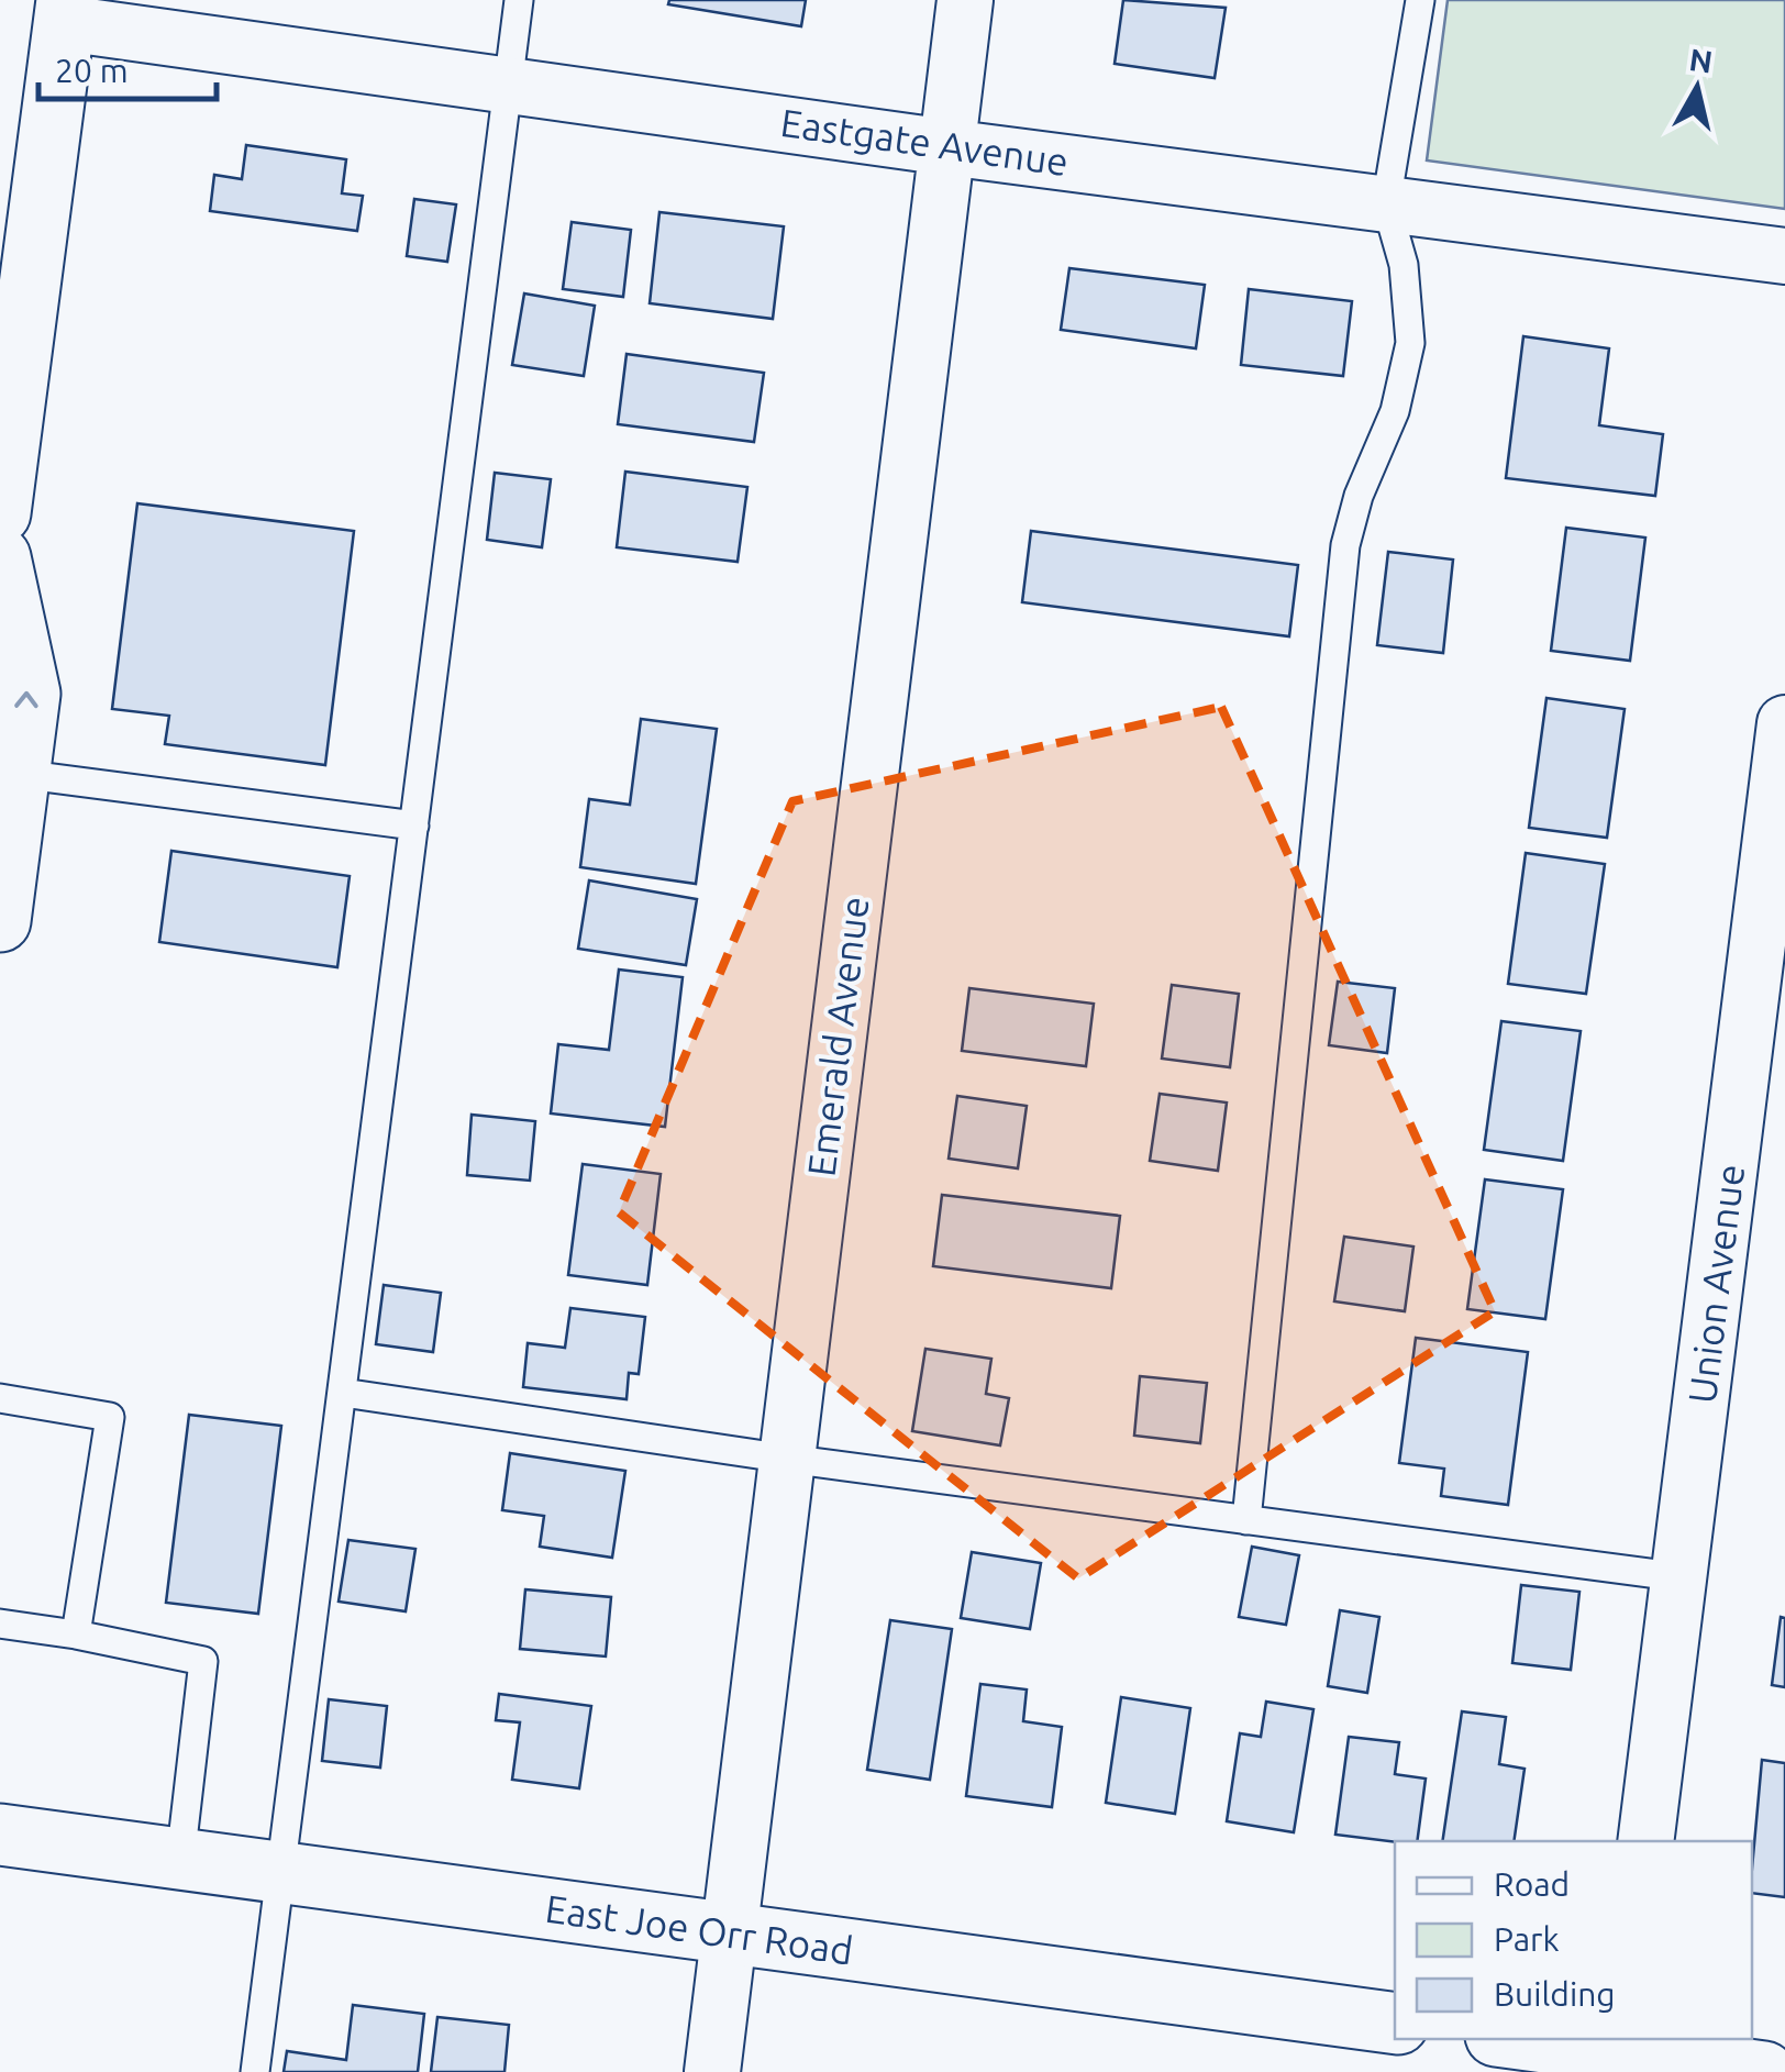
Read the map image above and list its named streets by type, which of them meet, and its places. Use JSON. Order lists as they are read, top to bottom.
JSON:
{
  "streets": {
    "street": [
      "Eastgate Avenue",
      "Emerald Avenue",
      "Union Avenue",
      "East Joe Orr Road"
    ]
  },
  "crossings": [
    ["Eastgate Avenue", "Emerald Avenue"],
    ["Emerald Avenue", "East Joe Orr Road"]
  ],
  "legend": ["Road", "Park", "Building"],
  "scale_bar": "20 m",
  "north": "top"
}
